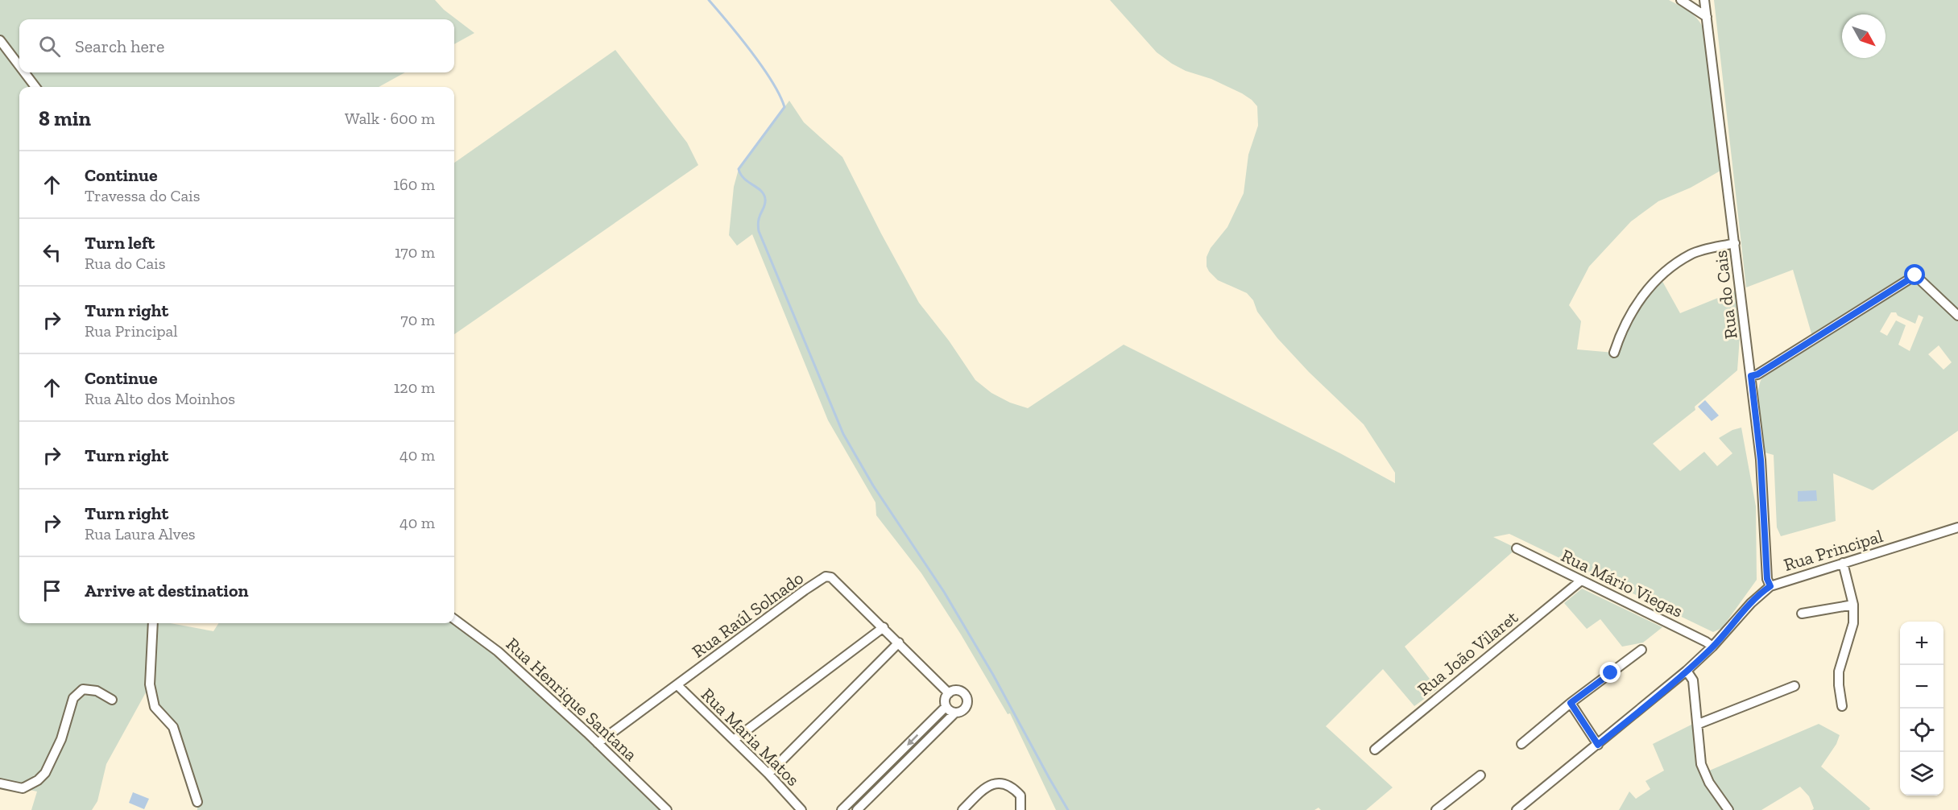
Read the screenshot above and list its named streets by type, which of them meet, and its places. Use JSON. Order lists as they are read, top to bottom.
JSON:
{
  "streets": {
    "street": [
      "Rua do Cais",
      "Rua Principal",
      "Rua Mário Viegas",
      "Rua Raúl Solnado",
      "Rua João Vilaret",
      "Rua Henrique Santana",
      "Rua Maria Matos"
    ]
  },
  "crossings": [
    ["Rua do Cais", "Rua Principal"],
    ["Rua Principal", "Rua Mário Viegas"],
    ["Rua Mário Viegas", "Rua João Vilaret"],
    ["Rua Raúl Solnado", "Rua Henrique Santana"],
    ["Rua Raúl Solnado", "Rua Maria Matos"]
  ],
  "north": "bottom right",
  "page": {
    "search": "Search here",
    "heading": ["8 min", "Walk · 600 m"],
    "list": [
      ["Continue", "Travessa do Cais", "160 m"],
      ["Turn left", "Rua do Cais", "170 m"],
      ["Turn right", "Rua Principal", "70 m"],
      ["Continue", "Rua Alto dos Moinhos", "120 m"],
      ["Turn right", "40 m"],
      ["Turn right", "Rua Laura Alves", "40 m"],
      "Arrive at destination"
    ],
    "map_buttons": ["+", "−"]
  }
}
